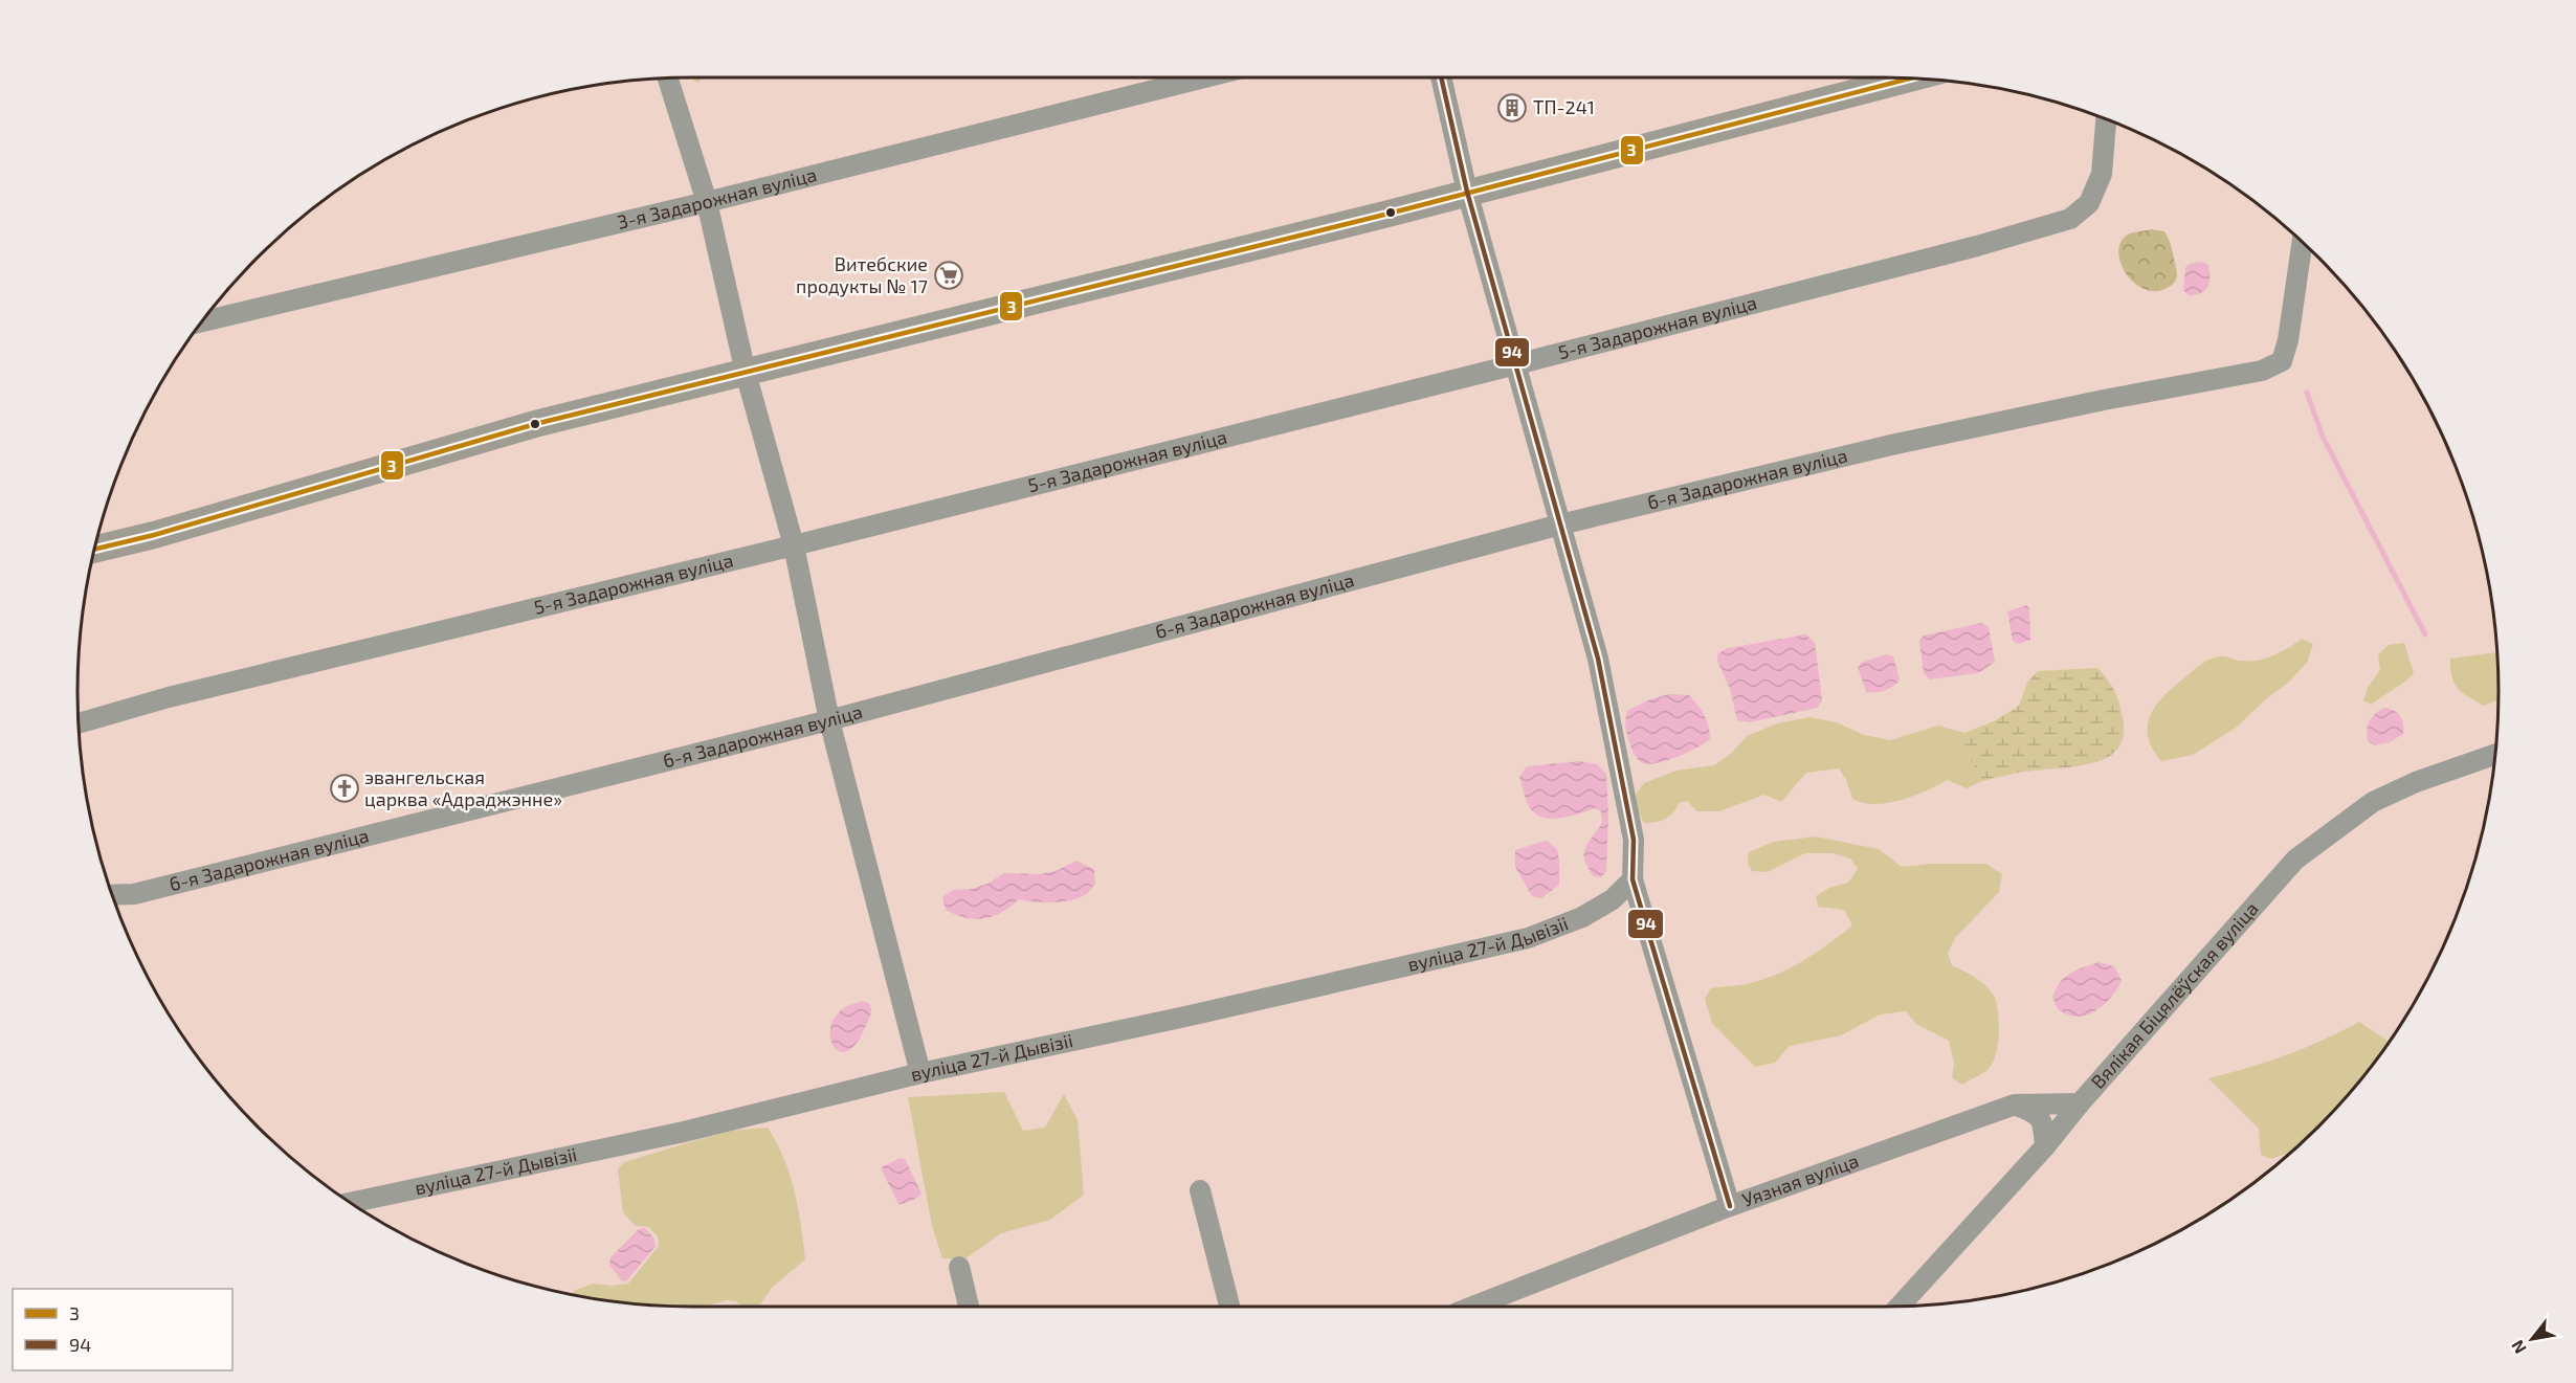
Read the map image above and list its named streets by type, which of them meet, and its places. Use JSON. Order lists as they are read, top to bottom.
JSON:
{
  "streets": {
    "street": [
      "3-я Задарожная вуліца",
      "5-я Задарожная вуліца",
      "6-я Задарожная вуліца",
      "вуліца 27-й Дывізіі",
      "Вялікая Біцялёўская вуліца",
      "Уязная вуліца"
    ]
  },
  "crossings": [
    ["Вялікая Біцялёўская вуліца", "Уязная вуліца"]
  ],
  "places": {
    "building": ["ТП-241"],
    "supermarket": ["Витебские продукты № 17"],
    "church": ["эвангельская царква «Адраджэнне»"]
  },
  "lines": ["transit line 94", "transit line 3"],
  "legend": ["3", "94"],
  "north": "bottom left"
}
